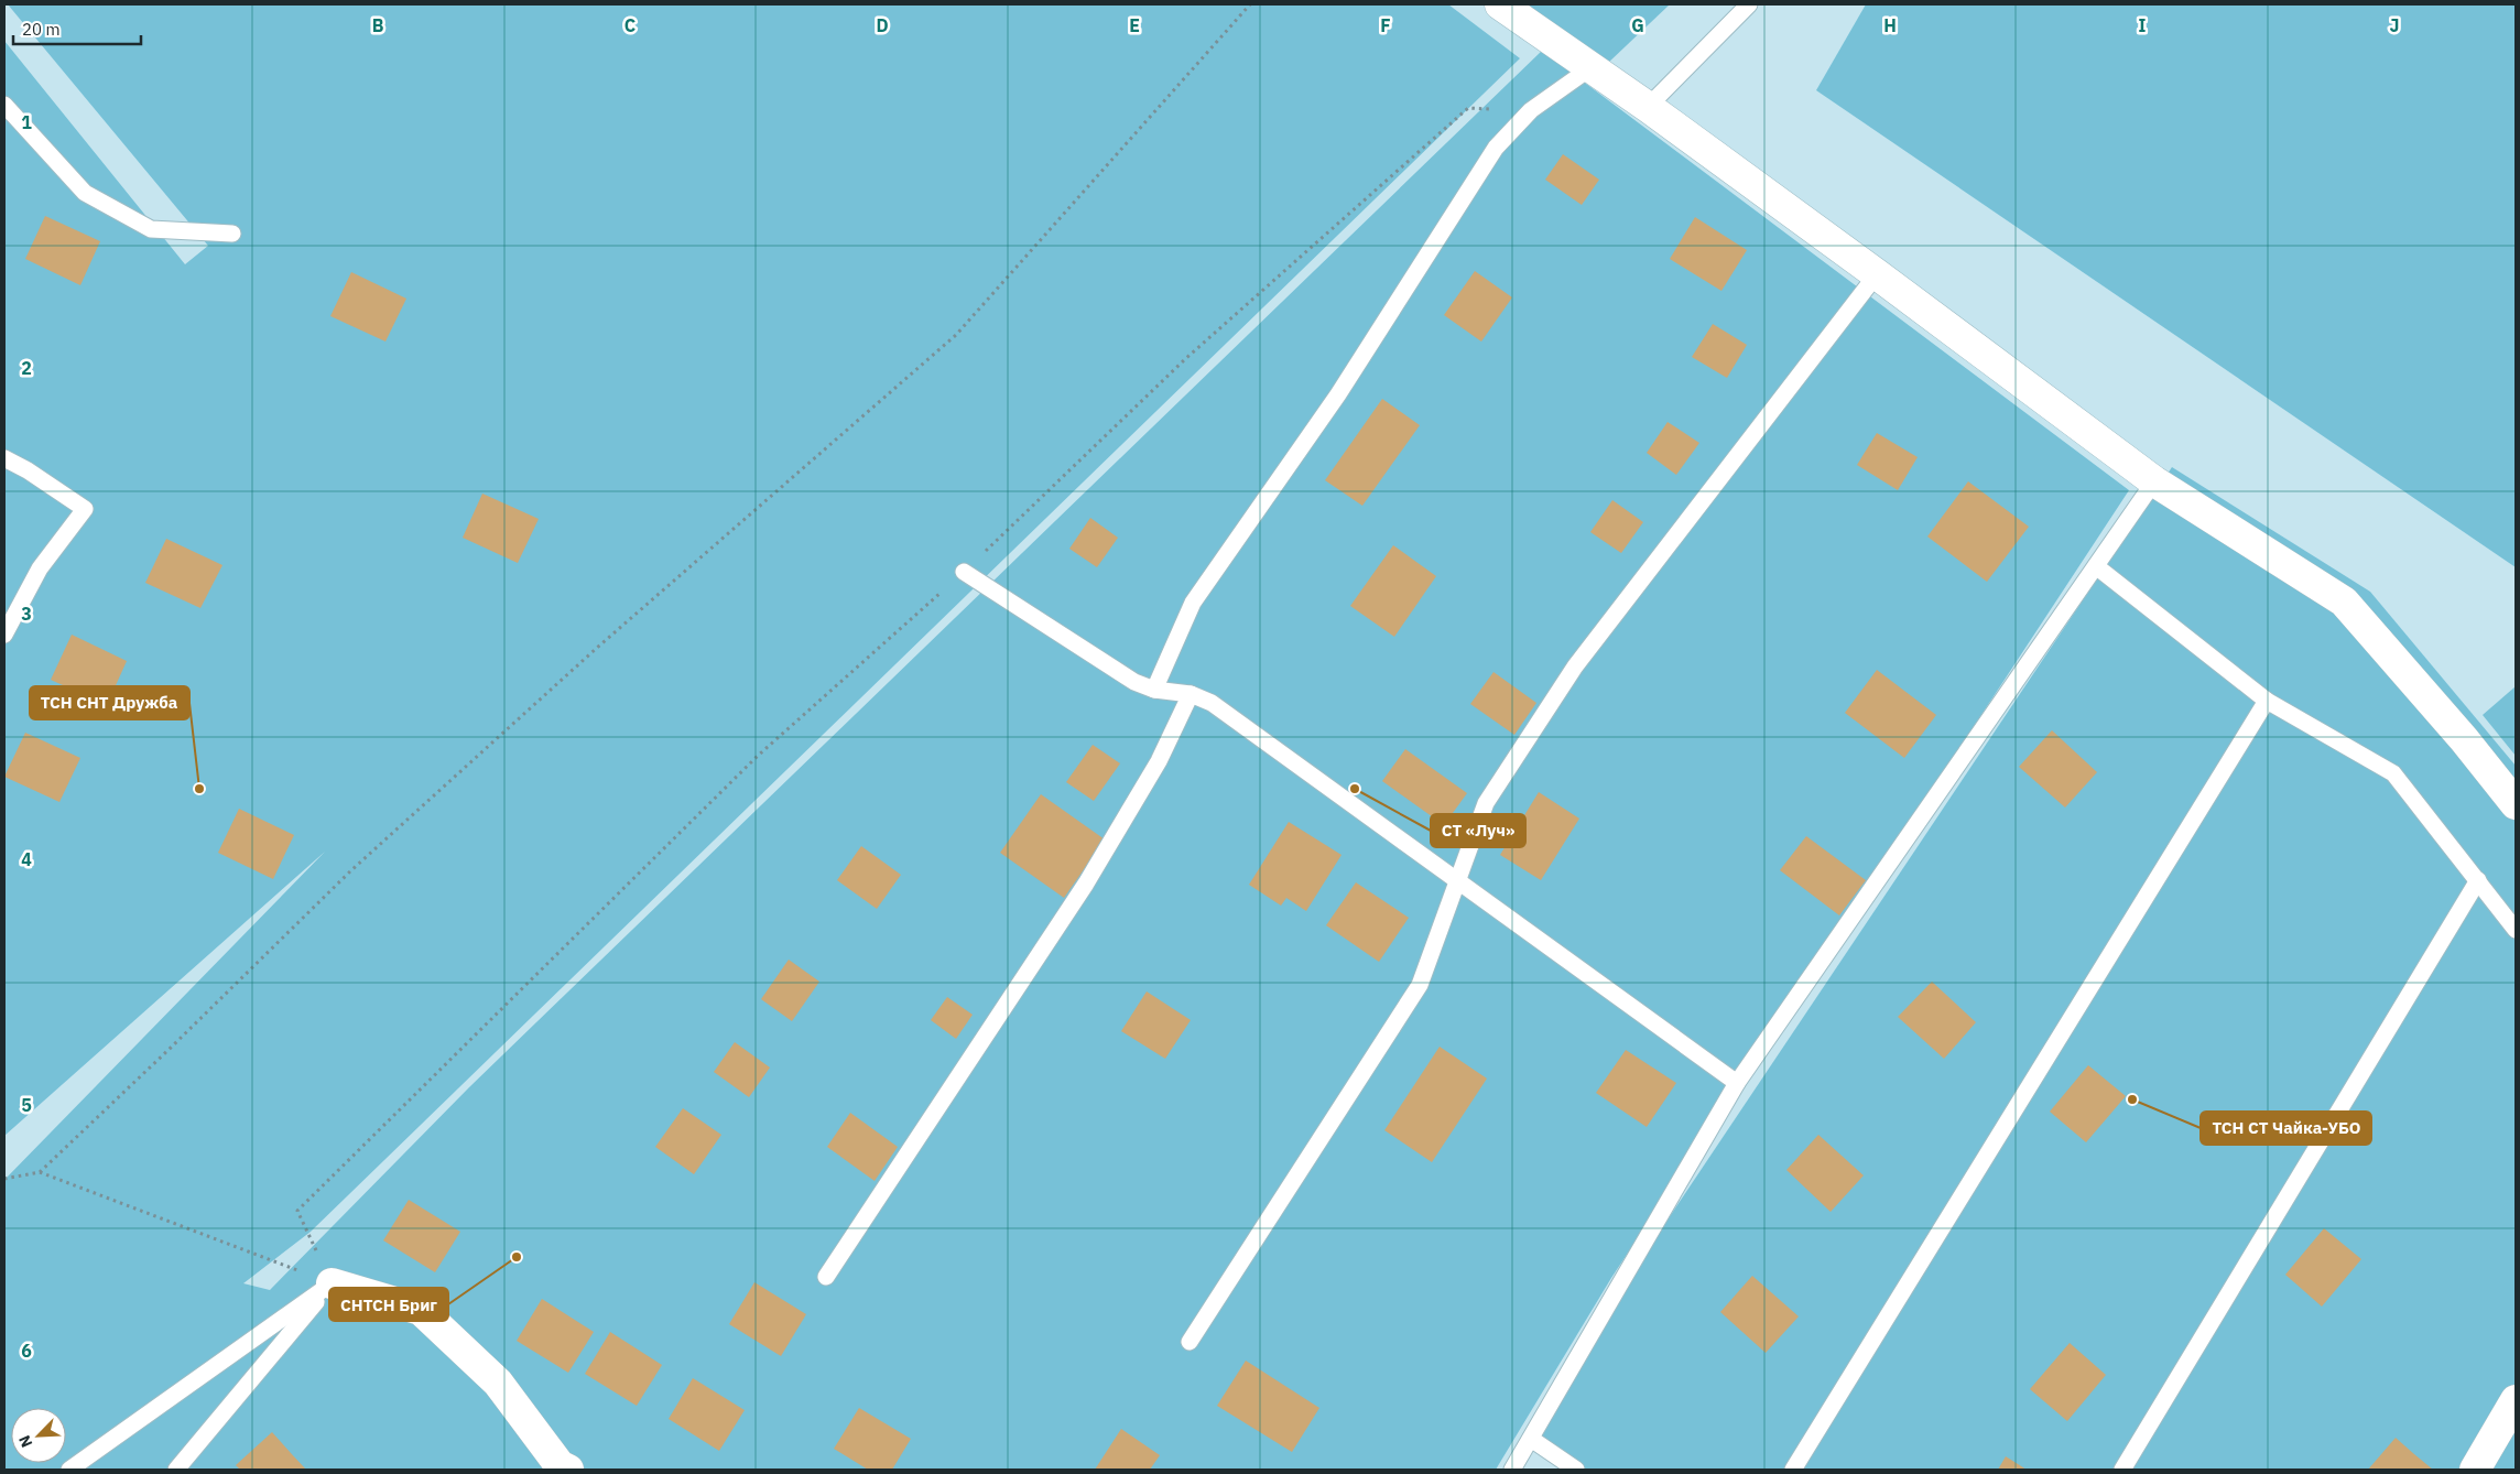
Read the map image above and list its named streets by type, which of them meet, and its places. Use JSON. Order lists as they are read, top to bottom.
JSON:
{
  "places": [
    "ТСН СНТ Дружба",
    "СТ «Луч»",
    "ТСН СТ Чайка-УБО",
    "СНТСН Бриг"
  ],
  "scale_bar": "20 m",
  "north": "bottom left",
  "grid": {
    "columns": [
      "B",
      "C",
      "D",
      "E",
      "F",
      "G",
      "H",
      "I",
      "J"
    ],
    "rows": [
      "1",
      "2",
      "3",
      "4",
      "5",
      "6"
    ]
  }
}
